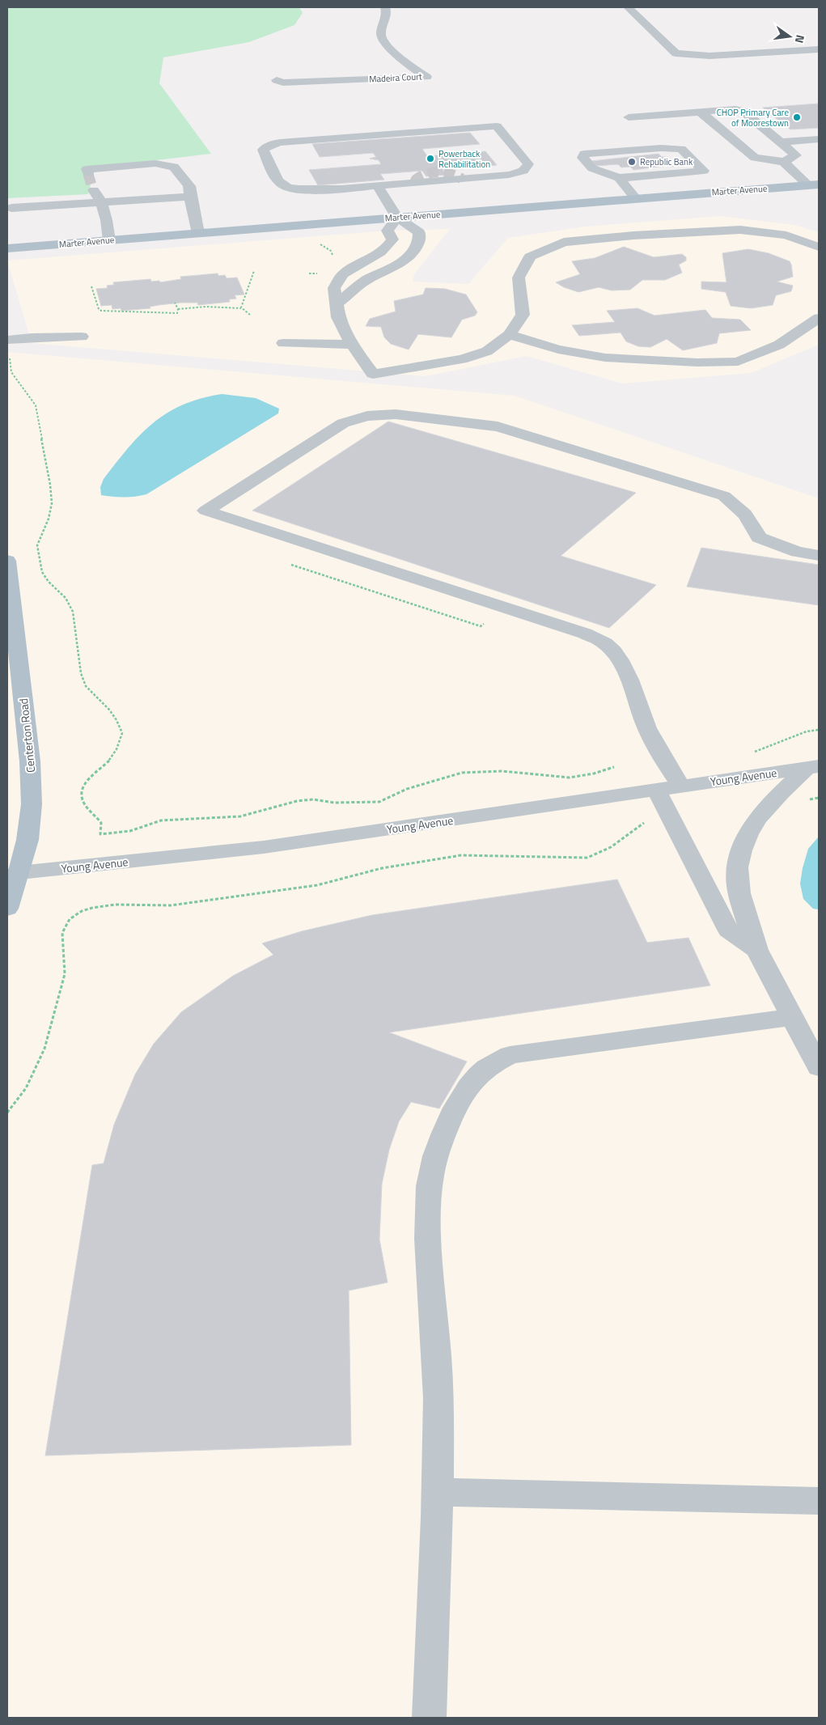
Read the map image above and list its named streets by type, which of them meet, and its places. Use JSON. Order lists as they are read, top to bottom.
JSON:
{
  "streets": {
    "main road": ["Marter Avenue", "Centerton Road"],
    "street": ["Madeira Court", "Young Avenue"]
  },
  "crossings": [
    ["Centerton Road", "Young Avenue"]
  ],
  "places": ["CHOP Primary Care of Moorestown", "Powerback Rehabilitation", "Republic Bank"],
  "north": "right"
}
